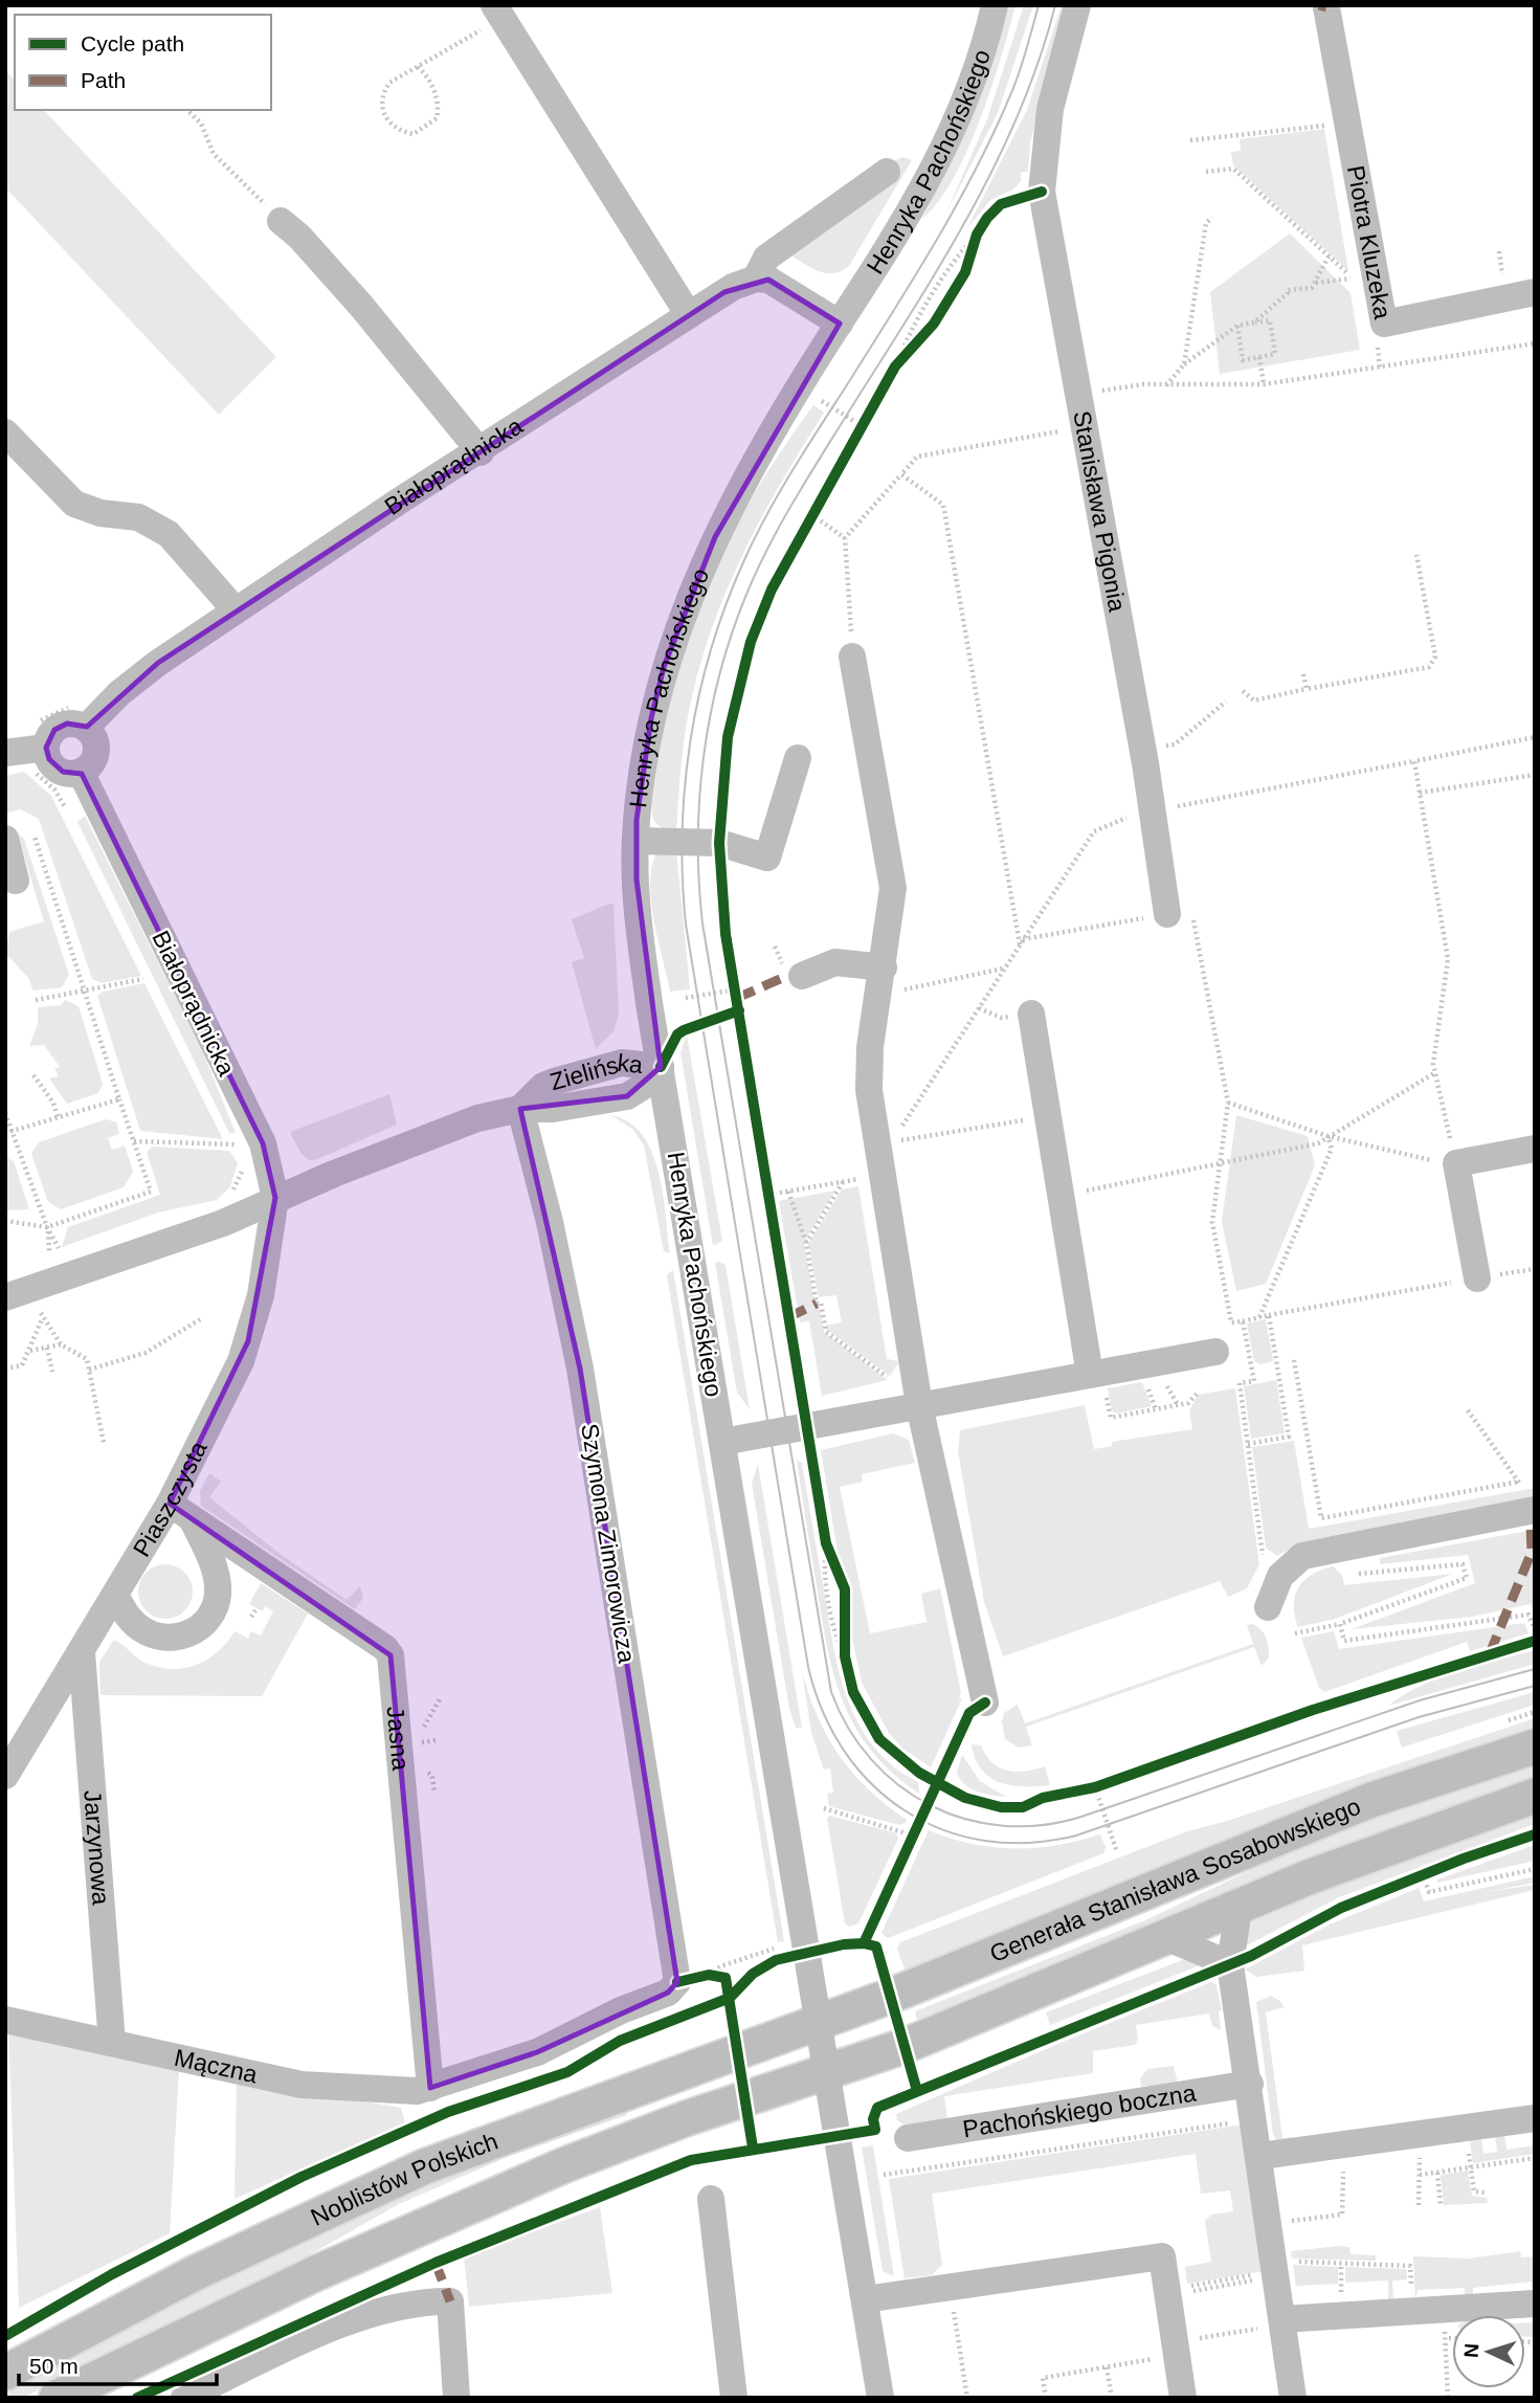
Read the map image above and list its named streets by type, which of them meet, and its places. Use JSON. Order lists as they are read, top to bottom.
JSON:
{
  "streets": {
    "main road": ["Generała Stanisława Sosabowskiego", "Noblistów Polskich"],
    "street": [
      "Henryka Pachońskiego",
      "Piotra Kluzeka",
      "Białoprądnicka",
      "Stanisława Pigonia",
      "Zielińska",
      "Piaszczysta",
      "Szymona Zimorowicza",
      "Jasna",
      "Jarzynowa",
      "Mączna",
      "Pachońskiego boczna"
    ]
  },
  "crossings": [
    ["Henryka Pachońskiego", "Zielińska"],
    ["Henryka Pachońskiego", "Generała Stanisława Sosabowskiego"],
    ["Henryka Pachońskiego", "Noblistów Polskich"],
    ["Białoprądnicka", "Zielińska"],
    ["Białoprądnicka", "Piaszczysta"],
    ["Zielińska", "Piaszczysta"],
    ["Zielińska", "Szymona Zimorowicza"],
    ["Piaszczysta", "Jasna"],
    ["Piaszczysta", "Jarzynowa"],
    ["Szymona Zimorowicza", "Mączna"],
    ["Jasna", "Mączna"],
    ["Jarzynowa", "Mączna"],
    ["Generała Stanisława Sosabowskiego", "Noblistów Polskich"]
  ],
  "legend": ["Cycle path", "Path"],
  "scale_bar": "50 m",
  "north": "left"
}
